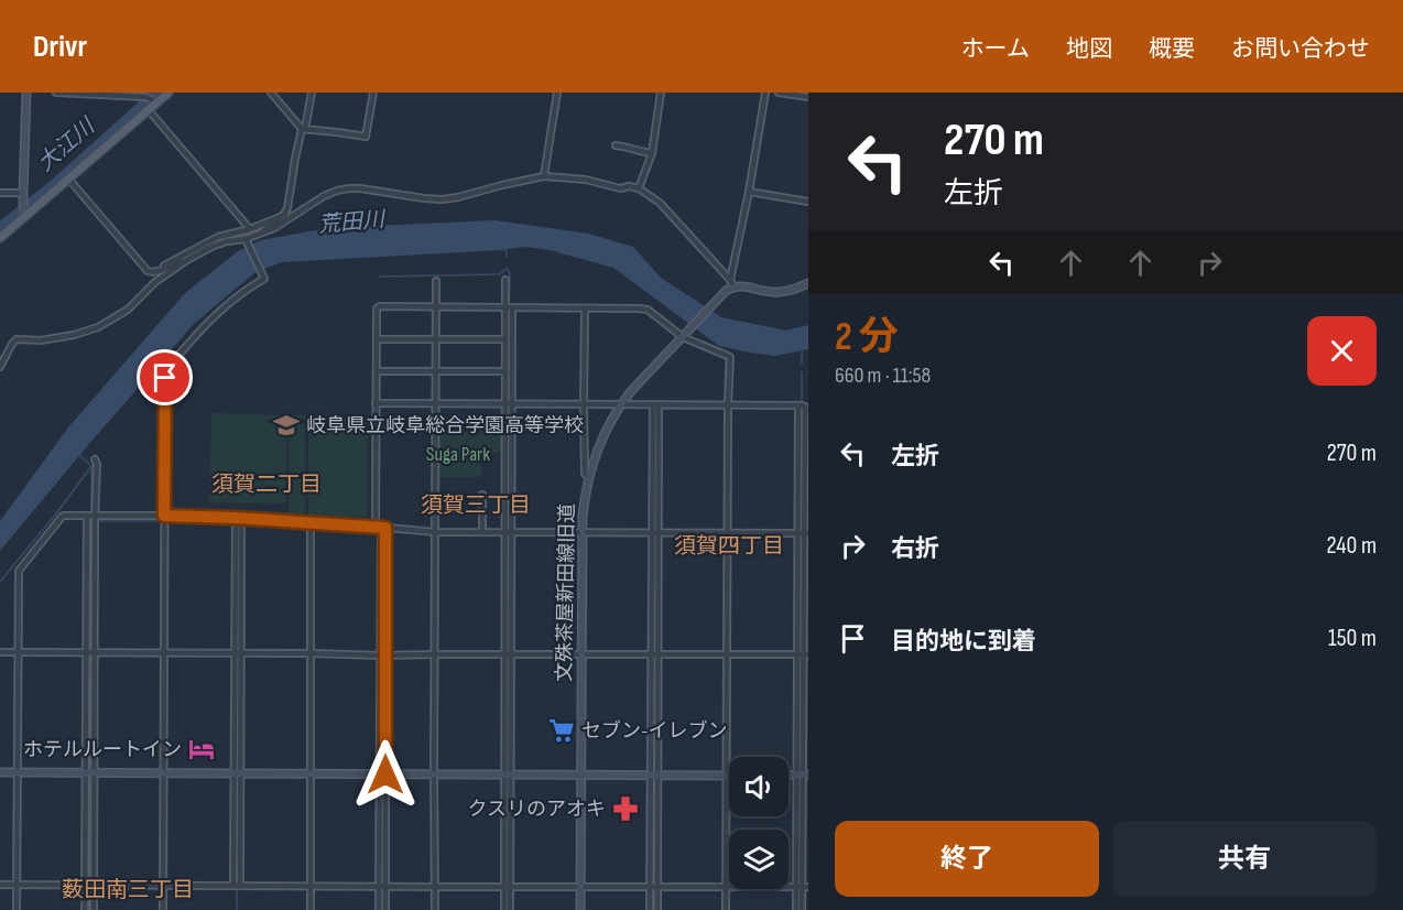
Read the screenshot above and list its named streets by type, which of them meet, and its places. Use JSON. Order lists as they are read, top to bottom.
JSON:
{
  "streets": {
    "street": ["文殊茶屋新田線旧道"]
  },
  "districts": [
    "須賀二丁目",
    "須賀三丁目",
    "須賀四丁目",
    "薮田南三丁目"
  ],
  "water": ["大江川", "荒田川"],
  "parks": ["Suga Park"],
  "places": {
    "school or university": ["岐阜県立岐阜総合学園高等学校"],
    "supermarket": ["セブン-イレブン"],
    "hotel": ["ホテルルートイン"],
    "pharmacy": ["クスリのアオキ"]
  },
  "page": {
    "header": "Drivr",
    "nav": [
      "ホーム",
      "地図",
      "概要",
      "お問い合わせ"
    ],
    "turn": ["270 m", "左折"],
    "heading": ["2 分", "660 m · 11:58"],
    "list": [
      {
        "name": "左折",
        "value": "270 m"
      },
      {
        "name": "右折",
        "value": "240 m"
      },
      {
        "name": "目的地に到着",
        "value": "150 m"
      }
    ],
    "buttons": ["終了", "共有"]
  }
}
